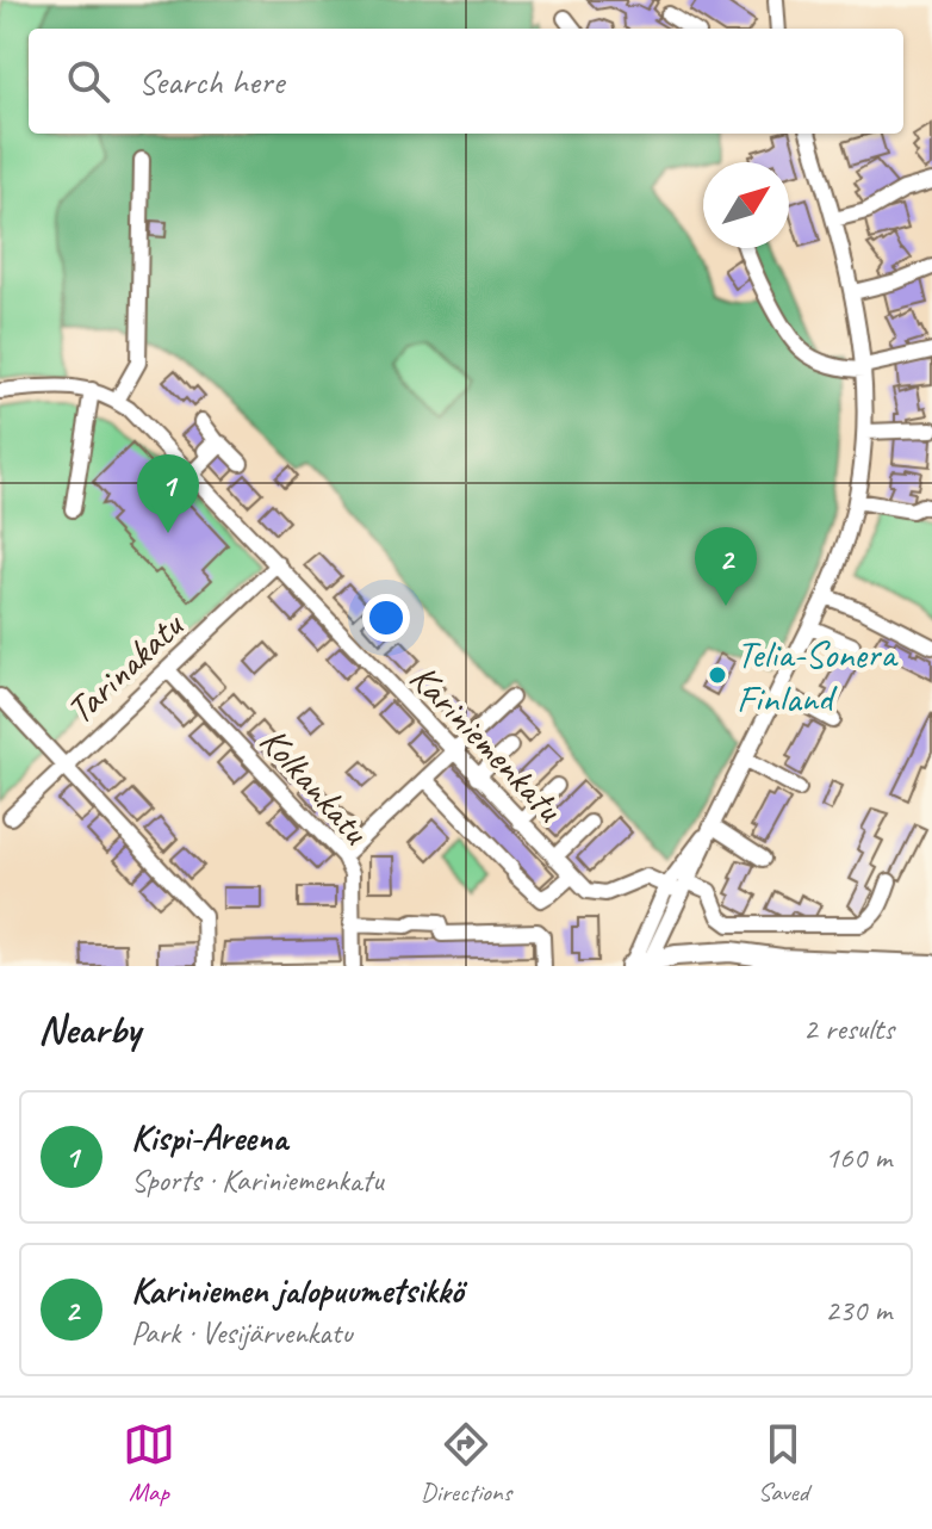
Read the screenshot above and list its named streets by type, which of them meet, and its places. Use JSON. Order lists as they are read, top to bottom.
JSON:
{
  "streets": {
    "street": ["Tarinakatu", "Kariniemenkatu", "Kolkankatu"]
  },
  "crossings": [
    ["Tarinakatu", "Kariniemenkatu"],
    ["Tarinakatu", "Kolkankatu"]
  ],
  "places": ["Telia-Sonera Finland"],
  "north": "top right",
  "page": {
    "search": "Search here",
    "pins": ["1", "2"],
    "heading": ["Nearby", "2 results"],
    "list": [
      {
        "mark": "1",
        "name": "Kispi-Areena",
        "note": "Sports · Kariniemenkatu",
        "value": "160 m"
      },
      {
        "mark": "2",
        "name": "Kariniemen jalopuumetsikkö",
        "note": "Park · Vesijärvenkatu",
        "value": "230 m"
      }
    ],
    "nav": ["Map", "Directions", "Saved"]
  }
}
